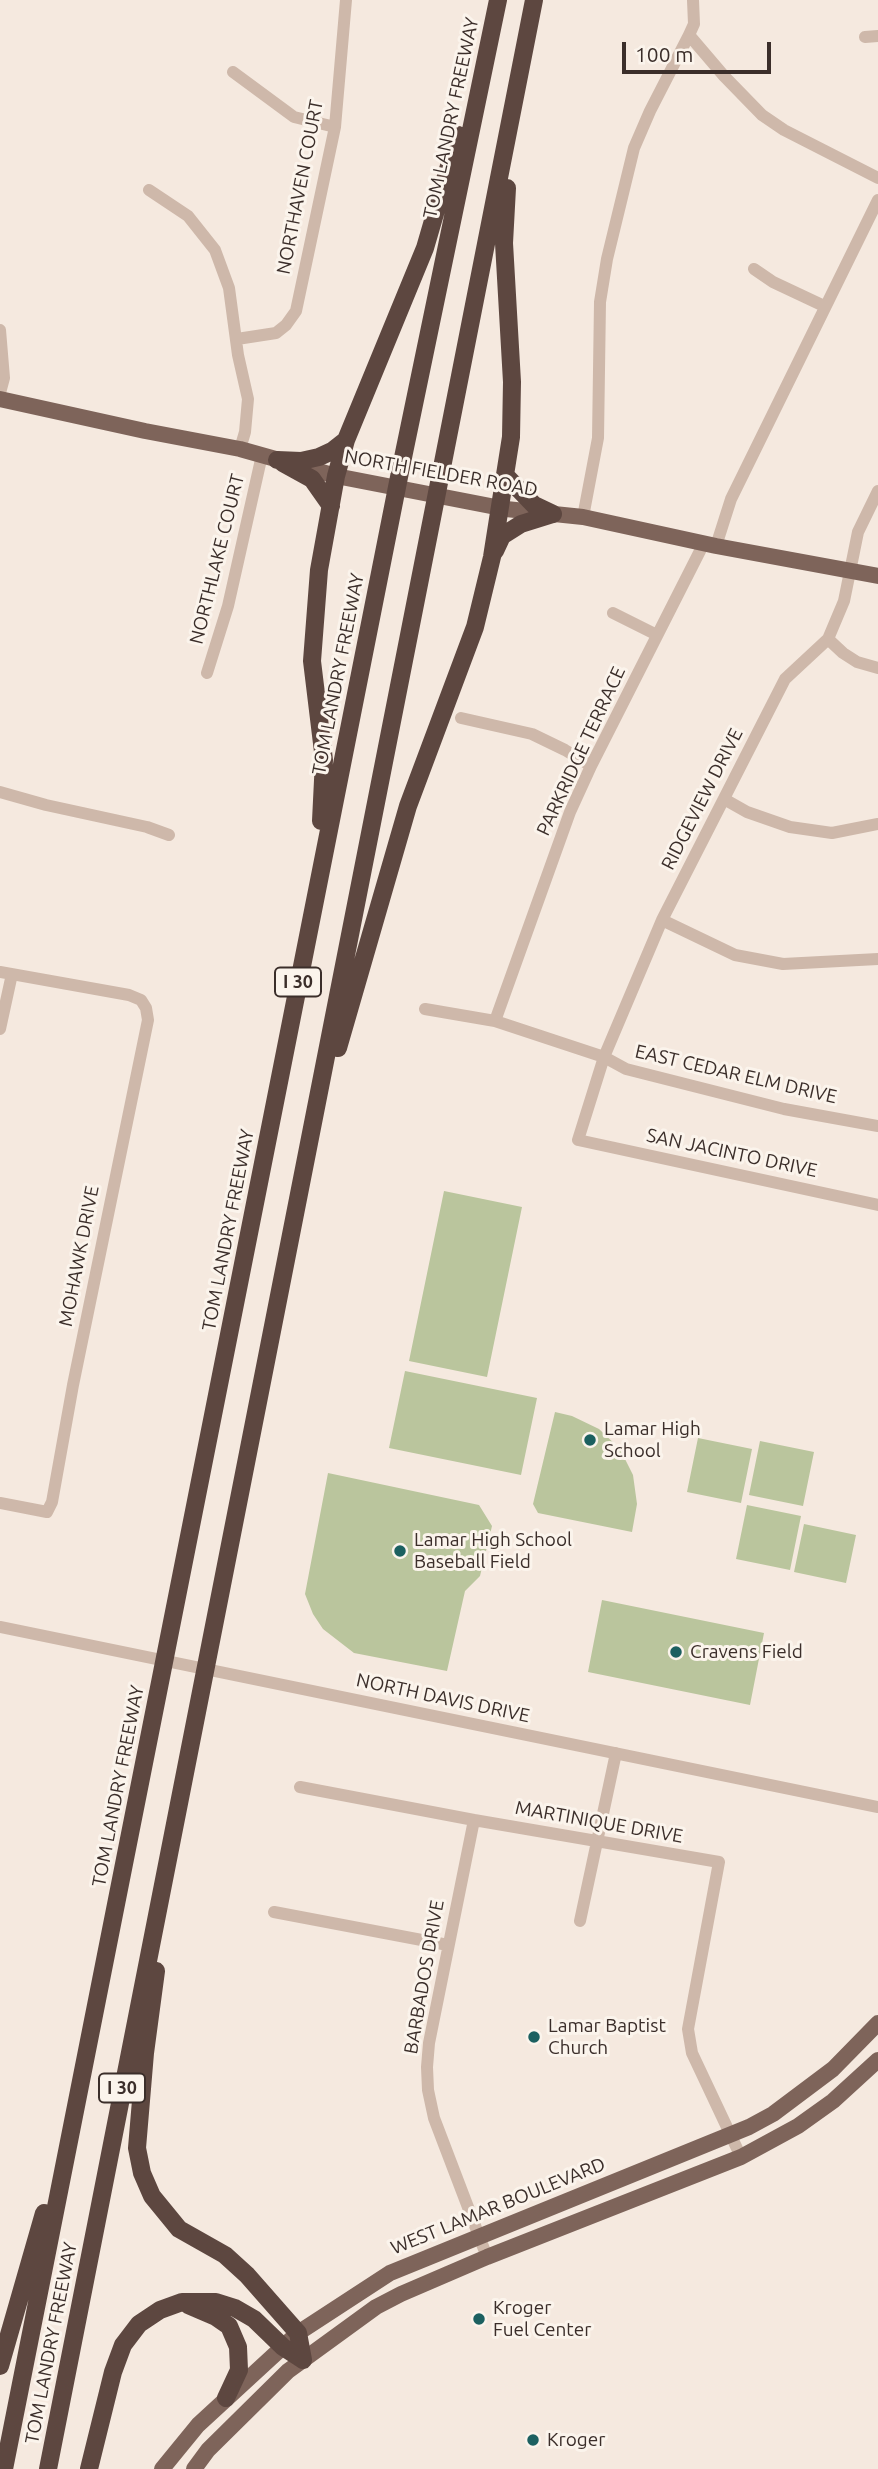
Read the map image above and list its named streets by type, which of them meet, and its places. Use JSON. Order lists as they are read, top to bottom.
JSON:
{
  "streets": {
    "highway": ["TOM LANDRY FREEWAY", "I 30"],
    "main road": ["NORTH FIELDER ROAD", "WEST LAMAR BOULEVARD"],
    "street": [
      "NORTHAVEN COURT",
      "NORTHLAKE COURT",
      "PARKRIDGE TERRACE",
      "RIDGEVIEW DRIVE",
      "EAST CEDAR ELM DRIVE",
      "SAN JACINTO DRIVE",
      "MOHAWK DRIVE",
      "NORTH DAVIS DRIVE",
      "MARTINIQUE DRIVE",
      "BARBADOS DRIVE"
    ]
  },
  "crossings": [
    ["NORTH FIELDER ROAD", "NORTHLAKE COURT"],
    ["NORTH FIELDER ROAD", "PARKRIDGE TERRACE"],
    ["NORTH FIELDER ROAD", "RIDGEVIEW DRIVE"],
    ["PARKRIDGE TERRACE", "EAST CEDAR ELM DRIVE"],
    ["RIDGEVIEW DRIVE", "EAST CEDAR ELM DRIVE"],
    ["RIDGEVIEW DRIVE", "SAN JACINTO DRIVE"],
    ["MARTINIQUE DRIVE", "BARBADOS DRIVE"],
    ["MARTINIQUE DRIVE", "WEST LAMAR BOULEVARD"],
    ["BARBADOS DRIVE", "WEST LAMAR BOULEVARD"]
  ],
  "places": [
    "Lamar High School",
    "Lamar High School Baseball Field",
    "Cravens Field",
    "Lamar Baptist Church",
    "Kroger Fuel Center",
    "Kroger"
  ],
  "scale_bar": "100 m"
}
